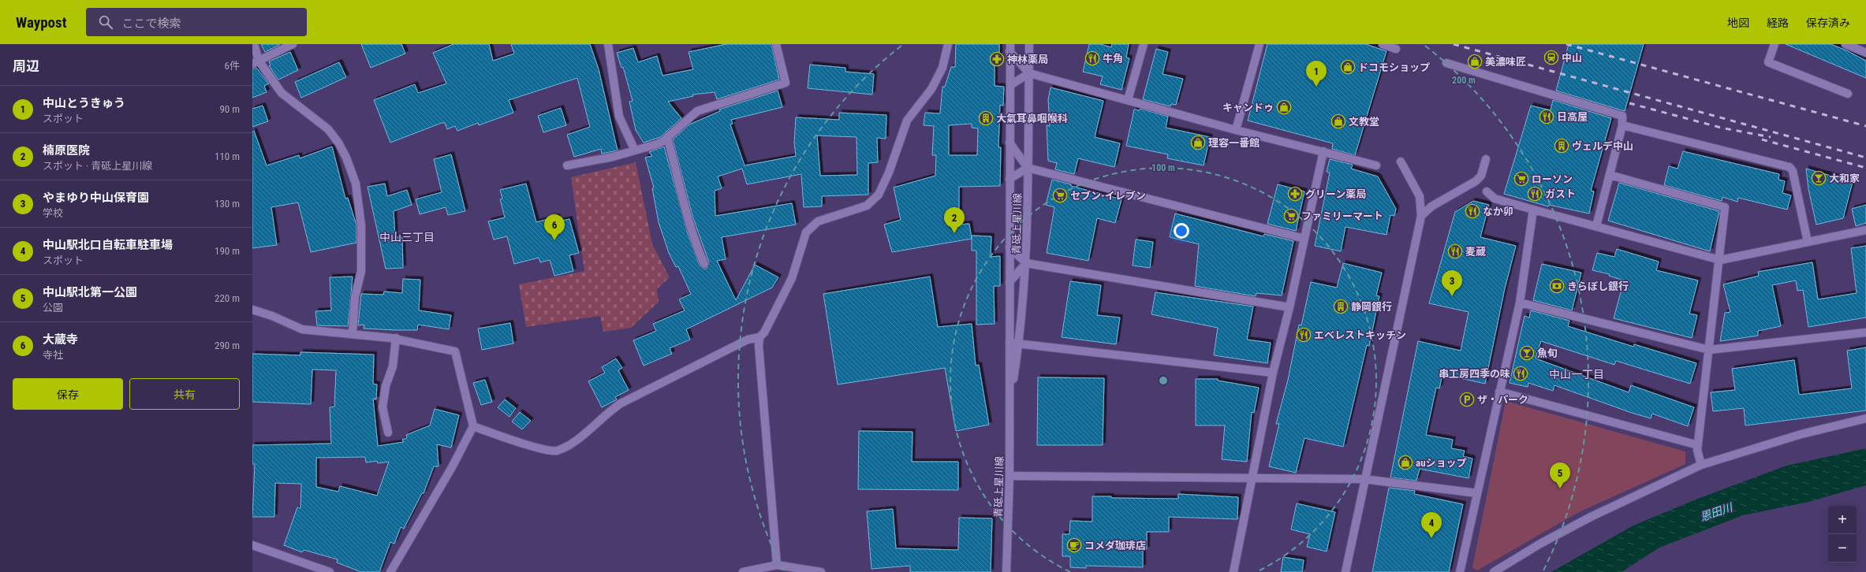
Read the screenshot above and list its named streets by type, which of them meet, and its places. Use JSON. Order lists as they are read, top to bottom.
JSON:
{
  "streets": {
    "street": ["青砥上星川線"]
  },
  "districts": ["中山三丁目", "中山一丁目"],
  "water": ["恩田川"],
  "places": {
    "station": ["中山"],
    "restaurant": [
      "牛角",
      "日高屋",
      "ガスト",
      "なか卯",
      "麦蔵",
      "エベレストキッチン",
      "串工房四季の味"
    ],
    "pharmacy": ["神林薬局", "グリーン薬局"],
    "shop": [
      "美濃味匠",
      "ドコモショップ",
      "キャンドゥ",
      "文教堂",
      "理容一番館",
      "auショップ"
    ],
    "building": ["大氣耳鼻咽喉科", "ヴェルデ中山", "静岡銀行"],
    "bar": ["大和家", "魚旬"],
    "supermarket": ["ローソン", "セブン-イレブン", "ファミリーマート"],
    "bank": ["きらぼし銀行"],
    "parking": ["ザ・パーク"],
    "cafe": ["コメダ珈琲店"]
  },
  "page": {
    "header": "Waypost",
    "search": "ここで検索",
    "nav": ["地図", "経路", "保存済み"],
    "heading": ["周辺", "6件"],
    "pins": [
      "1",
      "2",
      "6",
      "3",
      "5",
      "4"
    ],
    "list": [
      {
        "mark": "1",
        "name": "中山とうきゅう",
        "note": "スポット",
        "value": "90 m"
      },
      {
        "mark": "2",
        "name": "楠原医院",
        "note": "スポット · 青砥上星川線",
        "value": "110 m"
      },
      {
        "mark": "3",
        "name": "やまゆり中山保育園",
        "note": "学校",
        "value": "130 m"
      },
      {
        "mark": "4",
        "name": "中山駅北口自転車駐車場",
        "note": "スポット",
        "value": "190 m"
      },
      {
        "mark": "5",
        "name": "中山駅北第一公園",
        "note": "公園",
        "value": "220 m"
      },
      {
        "mark": "6",
        "name": "大蔵寺",
        "note": "寺社",
        "value": "290 m"
      }
    ],
    "buttons": ["保存", "共有"],
    "map_buttons": ["+", "−"]
  },
  "rings": ["200 m", "100 m"]
}
